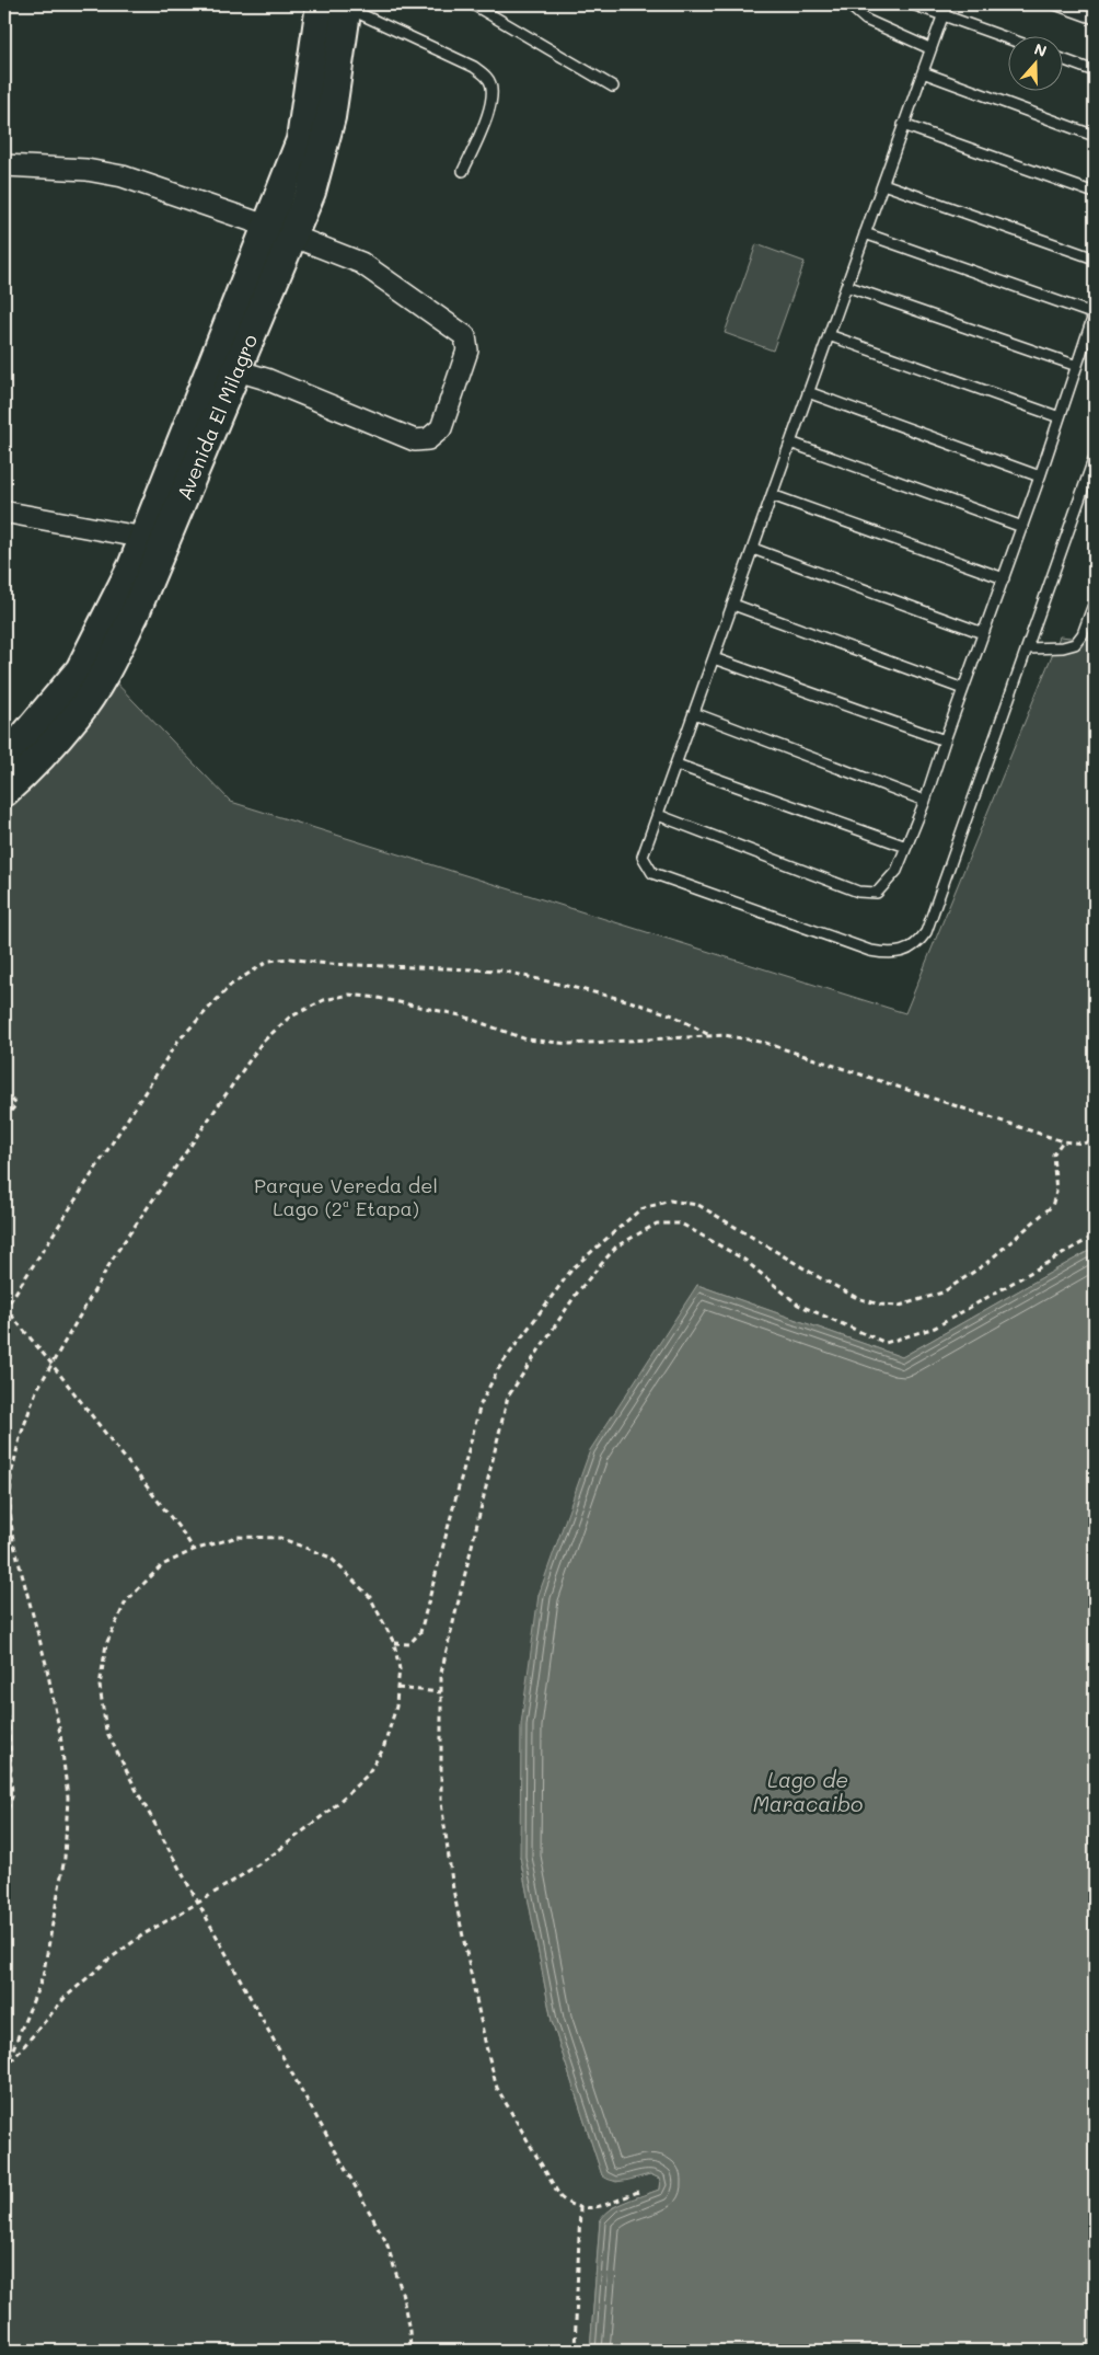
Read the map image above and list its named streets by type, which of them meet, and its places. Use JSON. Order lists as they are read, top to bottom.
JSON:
{
  "streets": {
    "main road": ["Avenida El Milagro"]
  },
  "water": ["Lago de Maracaibo"],
  "parks": ["Parque Vereda del Lago (2ª Etapa)"],
  "north": "top"
}
